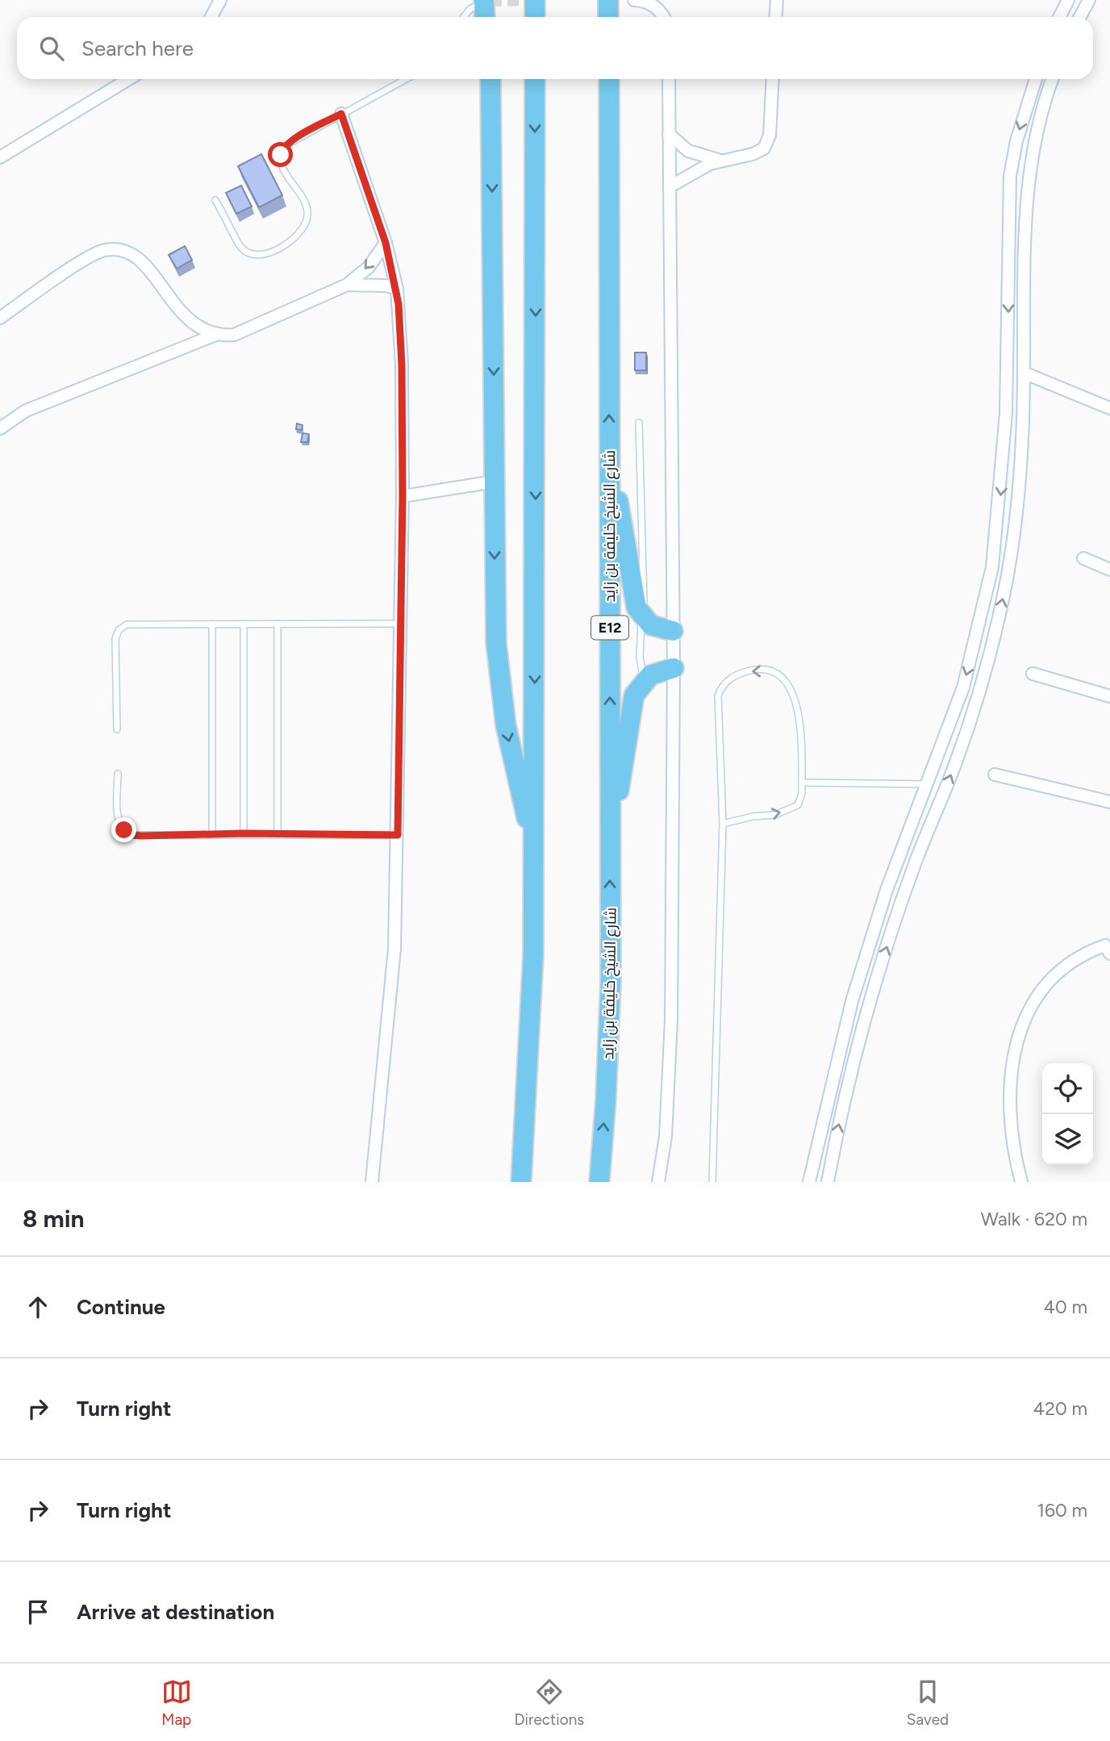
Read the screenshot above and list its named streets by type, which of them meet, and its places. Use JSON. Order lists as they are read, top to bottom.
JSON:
{
  "streets": {
    "highway": ["شارع الشيخ خليفة بن زايد", "E12"]
  },
  "page": {
    "search": "Search here",
    "heading": ["8 min", "Walk · 620 m"],
    "list": [
      ["Continue", "40 m"],
      ["Turn right", "420 m"],
      ["Turn right", "160 m"],
      "Arrive at destination"
    ],
    "nav": ["Map", "Directions", "Saved"]
  }
}
